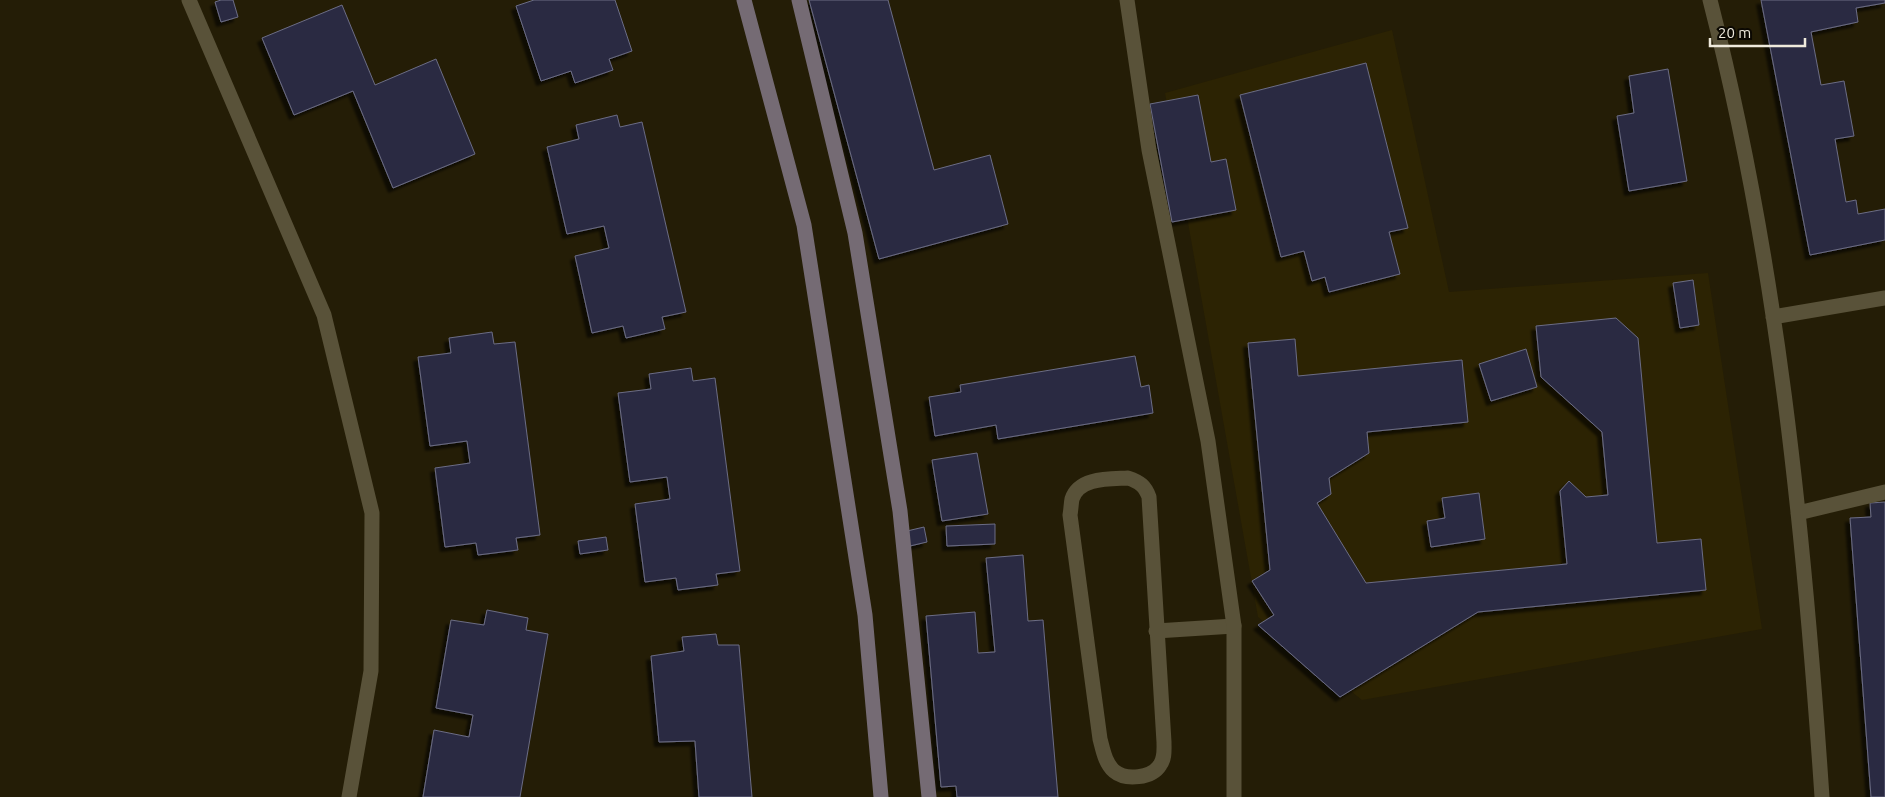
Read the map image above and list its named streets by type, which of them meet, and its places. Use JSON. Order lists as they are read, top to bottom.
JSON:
{
  "scale_bar": "20 m"
}
